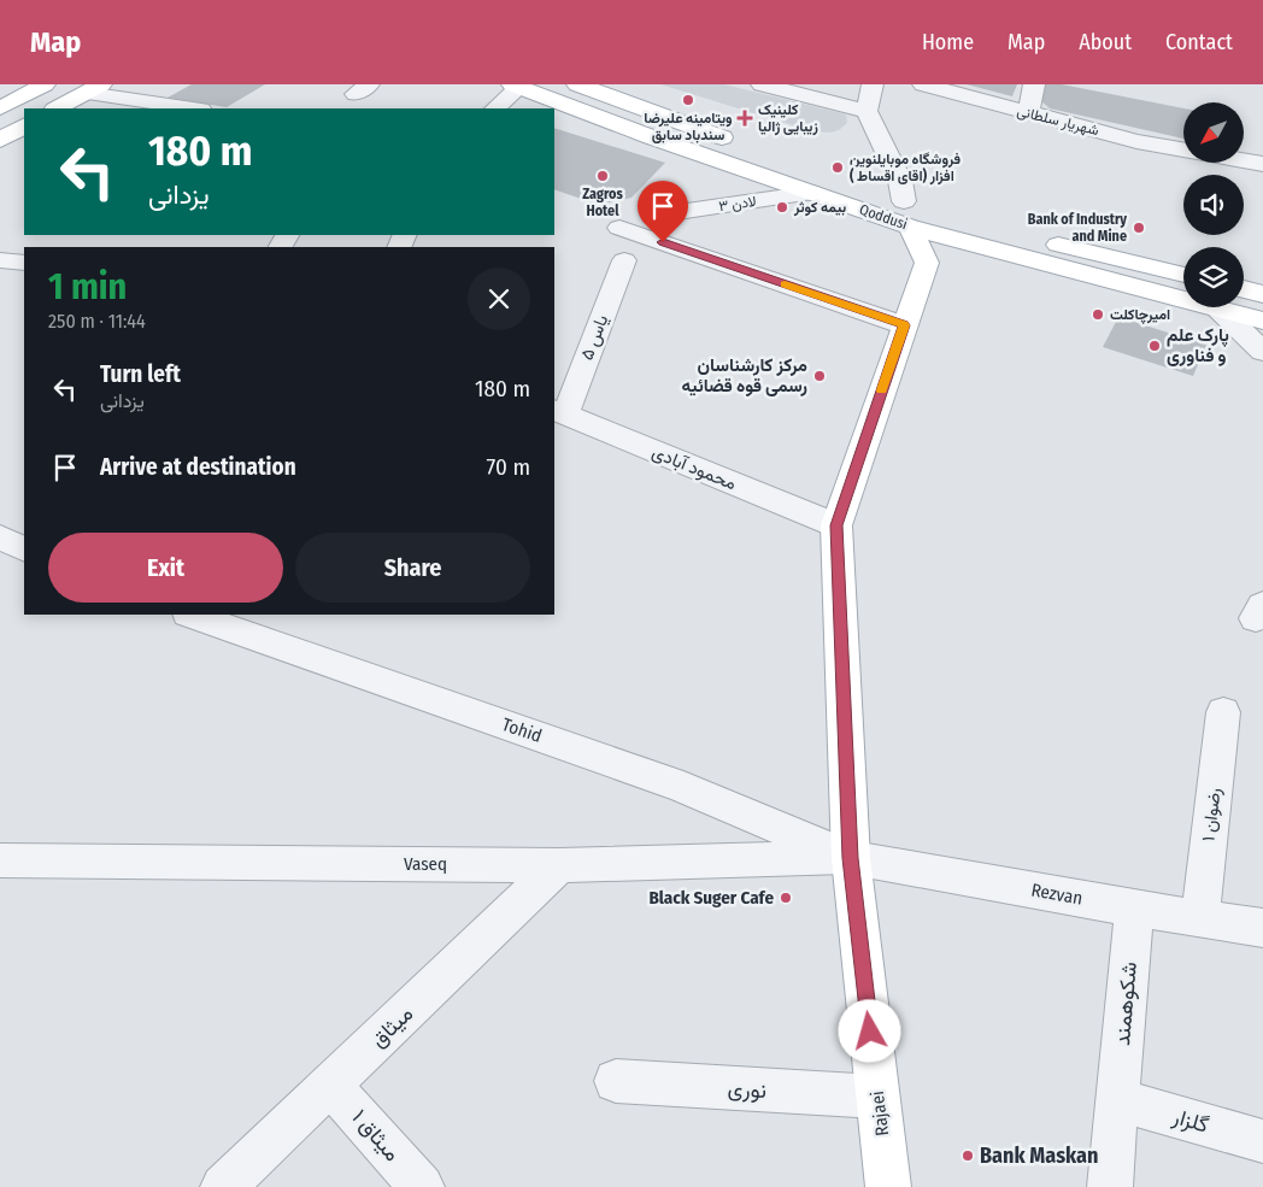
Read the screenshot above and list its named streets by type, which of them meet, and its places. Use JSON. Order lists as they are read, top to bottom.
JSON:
{
  "streets": {
    "main road": ["Qoddusi", "Rajaei"],
    "street": [
      "شهریار سلطانی",
      "لادن ۳",
      "یاس ۵",
      "محمود آبادی",
      "Tohid",
      "رضوان ۱",
      "Vaseq",
      "Rezvan",
      "شکوهمند",
      "میثاق",
      "نوری",
      "گلزار",
      "میثاق ۱"
    ]
  },
  "crossings": [
    ["لادن ۳", "Qoddusi"],
    ["یاس ۵", "محمود آبادی"],
    ["محمود آبادی", "Rajaei"],
    ["Tohid", "Vaseq"],
    ["Tohid", "Rezvan"],
    ["Tohid", "Rajaei"],
    ["رضوان ۱", "Rezvan"],
    ["Vaseq", "Rezvan"],
    ["Vaseq", "میثاق"],
    ["Vaseq", "Rajaei"],
    ["Rezvan", "شکوهمند"],
    ["Rezvan", "Rajaei"],
    ["شکوهمند", "گلزار"],
    ["میثاق", "میثاق ۱"],
    ["نوری", "Rajaei"]
  ],
  "places": {
    "other": [
      "ویتامینه علیرضا سندباد سابق",
      "فروشگاه موبایلنوین افزار (اقای اقساط )",
      "Zagros Hotel",
      "بیمه کوثر",
      "Bank of Industry and Mine",
      "امیرچاکلت",
      "پارک علم و فناوری",
      "مرکز کارشناسان رسمی قوه قضائیه",
      "Black Suger Cafe",
      "Bank Maskan"
    ],
    "health": ["کلینیک زیبایی ژالیا"]
  },
  "north": "bottom left",
  "page": {
    "header": "Map",
    "nav": [
      "Home",
      "Map",
      "About",
      "Contact"
    ],
    "turn": ["180 m", "یزدانی"],
    "heading": ["1 min", "250 m · 11:44"],
    "list": [
      {
        "name": "Turn left",
        "note": "یزدانی",
        "value": "180 m"
      },
      {
        "name": "Arrive at destination",
        "value": "70 m"
      }
    ],
    "buttons": ["Exit", "Share"]
  }
}
